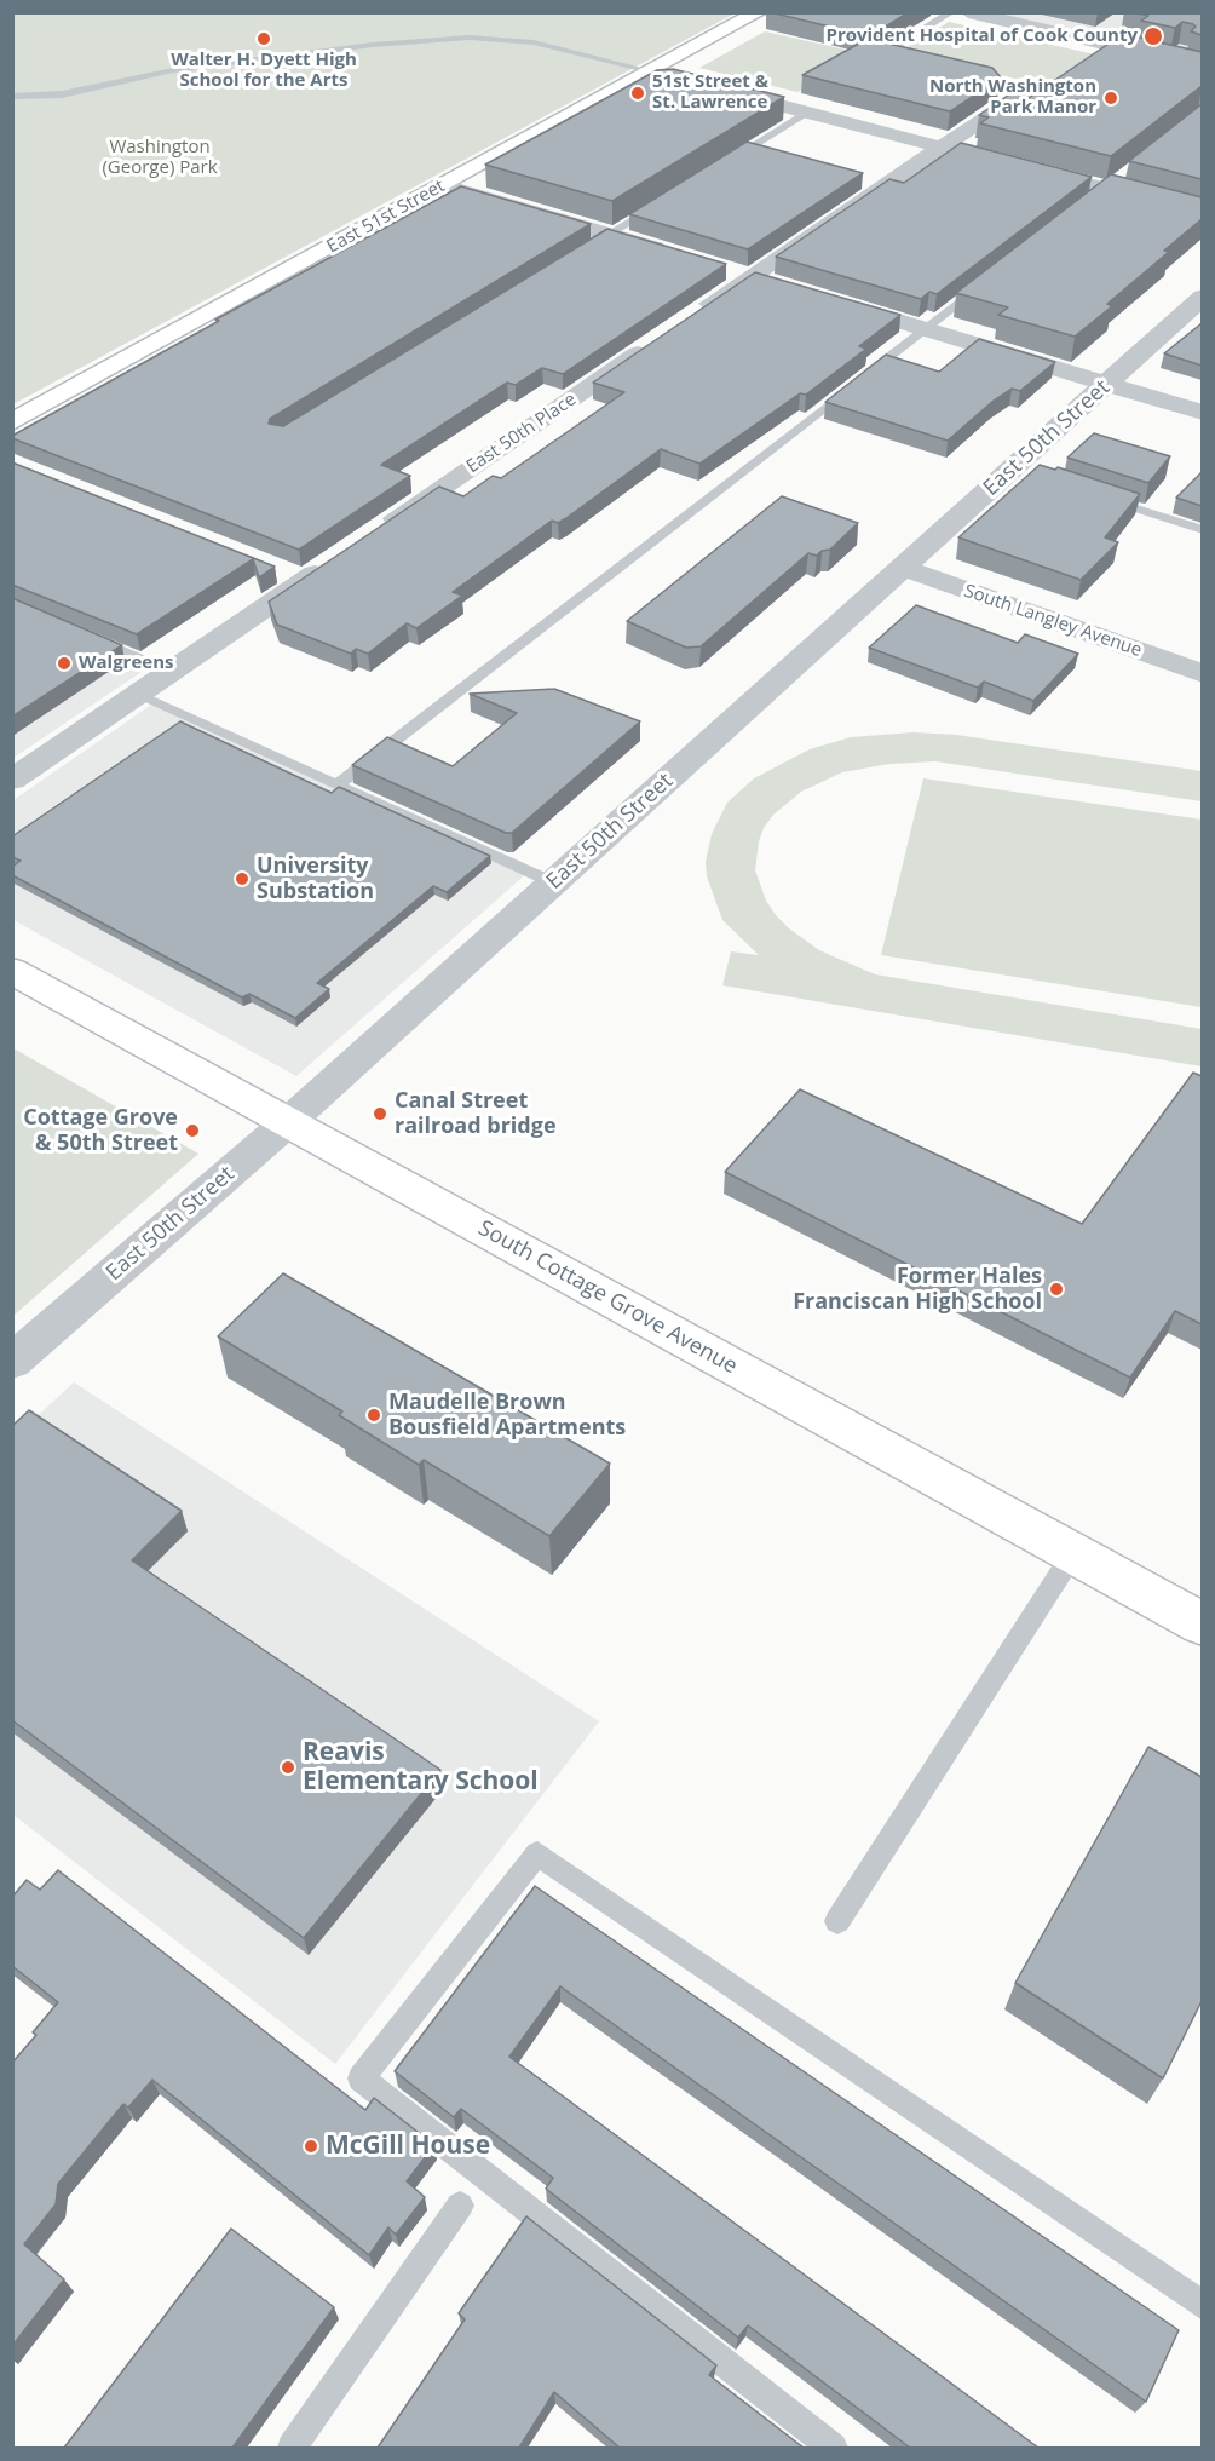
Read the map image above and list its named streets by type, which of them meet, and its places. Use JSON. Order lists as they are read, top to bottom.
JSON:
{
  "streets": {
    "main road": ["East 51st Street", "South Cottage Grove Avenue"],
    "street": ["East 50th Place", "East 50th Street", "South Langley Avenue"]
  },
  "crossings": [
    ["East 50th Street", "South Langley Avenue"],
    ["East 50th Street", "South Cottage Grove Avenue"]
  ],
  "parks": ["Washington (George) Park"],
  "places": [
    "Provident Hospital of Cook County",
    "Walter H. Dyett High School for the Arts",
    "51st Street & St. Lawrence",
    "North Washington Park Manor",
    "Walgreens",
    "University Substation",
    "Canal Street railroad bridge",
    "Cottage Grove & 50th Street",
    "Former Hales Franciscan High School",
    "Maudelle Brown Bousfield Apartments",
    "Reavis Elementary School",
    "McGill House"
  ]
}
